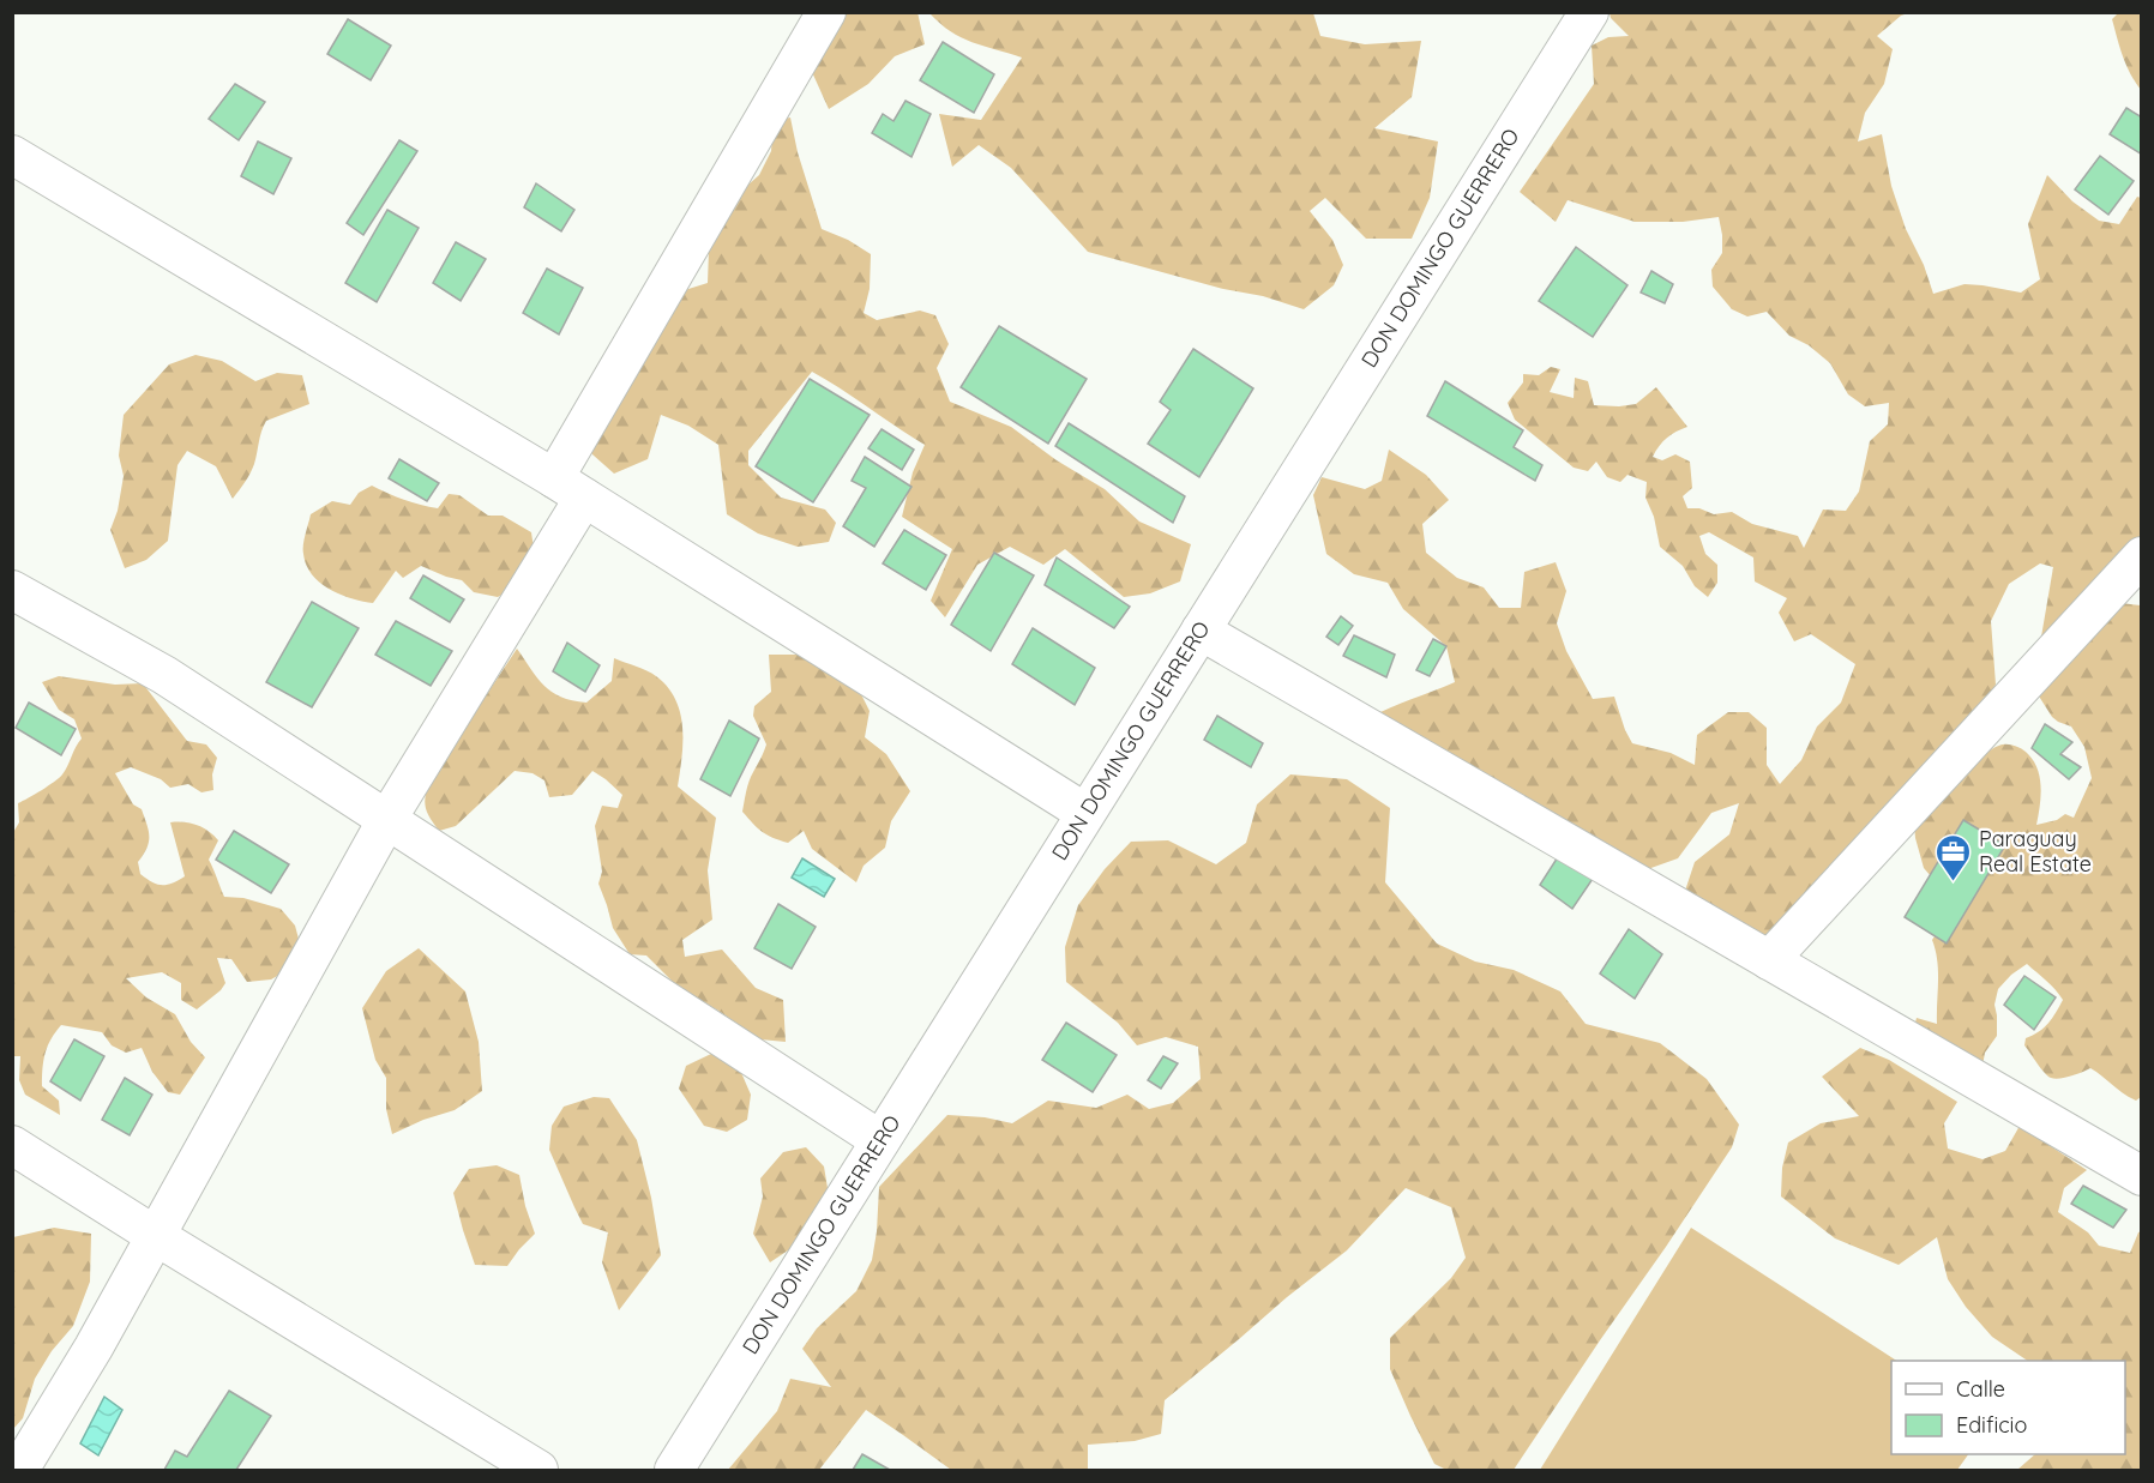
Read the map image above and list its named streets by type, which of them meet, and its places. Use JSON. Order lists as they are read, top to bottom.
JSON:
{
  "streets": {
    "street": ["DON DOMINGO GUERRERO"]
  },
  "places": {
    "office": ["Paraguay Real Estate"]
  },
  "legend": ["Calle", "Edificio"]
}
